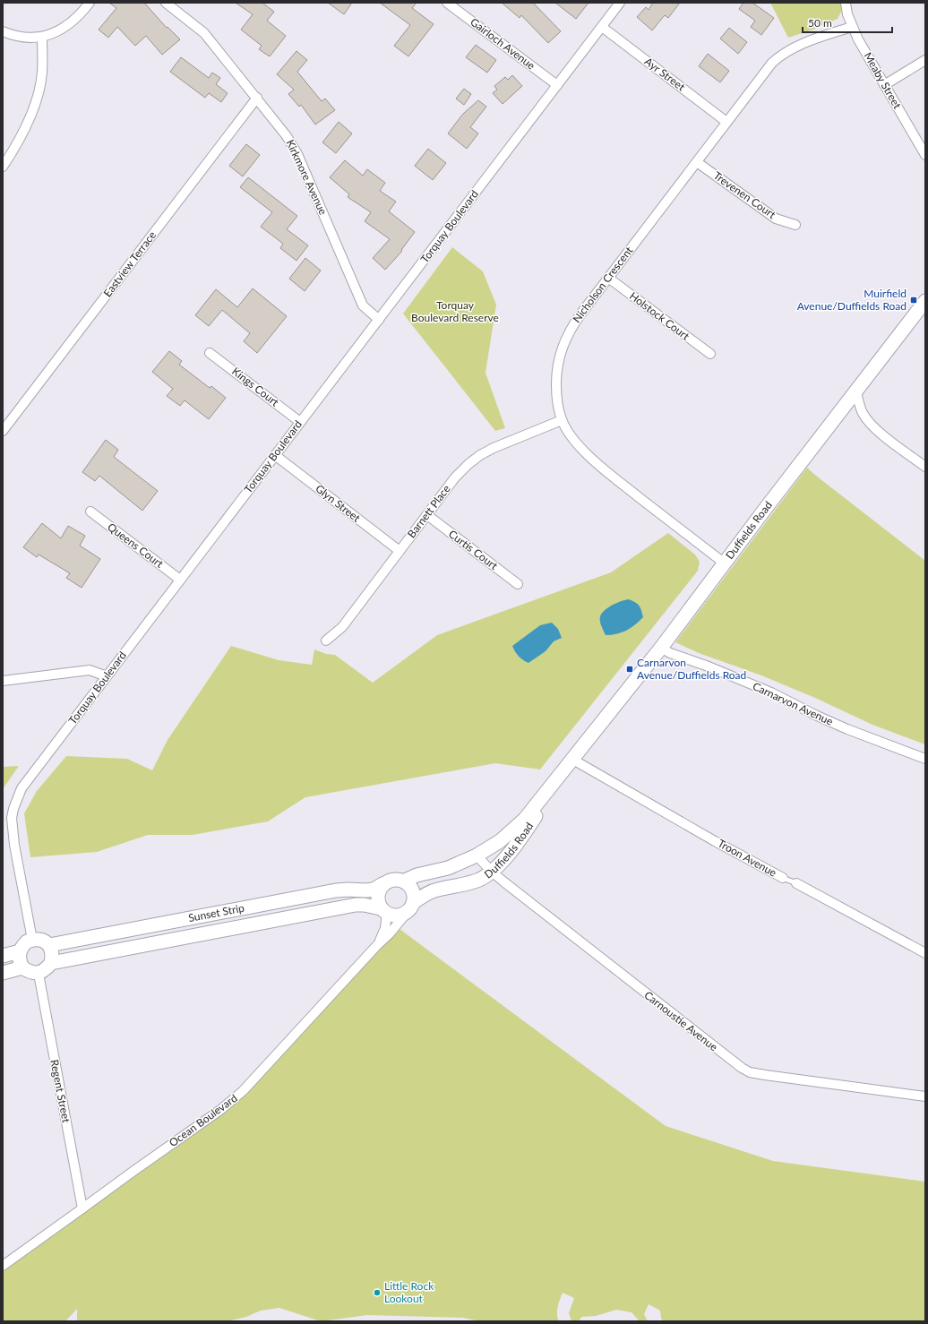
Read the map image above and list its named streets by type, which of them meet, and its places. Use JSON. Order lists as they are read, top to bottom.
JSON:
{
  "streets": {
    "street": [
      "Gairloch Avenue",
      "Ayr Street",
      "Meaby Street",
      "Kirkmore Avenue",
      "Trevenen Court",
      "Torquay Boulevard",
      "Eastview Terrace",
      "Nicholson Crescent",
      "Holstock Court",
      "Kings Court",
      "Glyn Street",
      "Barnett Place",
      "Duffields Road",
      "Queens Court",
      "Curtis Court",
      "Carnarvon Avenue",
      "Troon Avenue",
      "Sunset Strip",
      "Carnoustie Avenue",
      "Regent Street",
      "Ocean Boulevard"
    ]
  },
  "crossings": [
    ["Gairloch Avenue", "Torquay Boulevard"],
    ["Ayr Street", "Torquay Boulevard"],
    ["Ayr Street", "Nicholson Crescent"],
    ["Meaby Street", "Nicholson Crescent"],
    ["Kirkmore Avenue", "Torquay Boulevard"],
    ["Kirkmore Avenue", "Eastview Terrace"],
    ["Trevenen Court", "Nicholson Crescent"],
    ["Torquay Boulevard", "Kings Court"],
    ["Torquay Boulevard", "Glyn Street"],
    ["Torquay Boulevard", "Queens Court"],
    ["Torquay Boulevard", "Sunset Strip"],
    ["Torquay Boulevard", "Regent Street"],
    ["Nicholson Crescent", "Holstock Court"],
    ["Nicholson Crescent", "Barnett Place"],
    ["Nicholson Crescent", "Duffields Road"],
    ["Glyn Street", "Barnett Place"],
    ["Barnett Place", "Curtis Court"],
    ["Duffields Road", "Carnarvon Avenue"],
    ["Duffields Road", "Troon Avenue"],
    ["Duffields Road", "Sunset Strip"],
    ["Duffields Road", "Carnoustie Avenue"],
    ["Duffields Road", "Ocean Boulevard"],
    ["Sunset Strip", "Regent Street"],
    ["Sunset Strip", "Ocean Boulevard"],
    ["Regent Street", "Ocean Boulevard"]
  ],
  "parks": ["Torquay Boulevard Reserve"],
  "places": {
    "transit": ["Muirfield Avenue/Duffields Road", "Carnarvon Avenue/Duffields Road"],
    "other": ["Little Rock Lookout"]
  },
  "scale_bar": "50 m"
}
